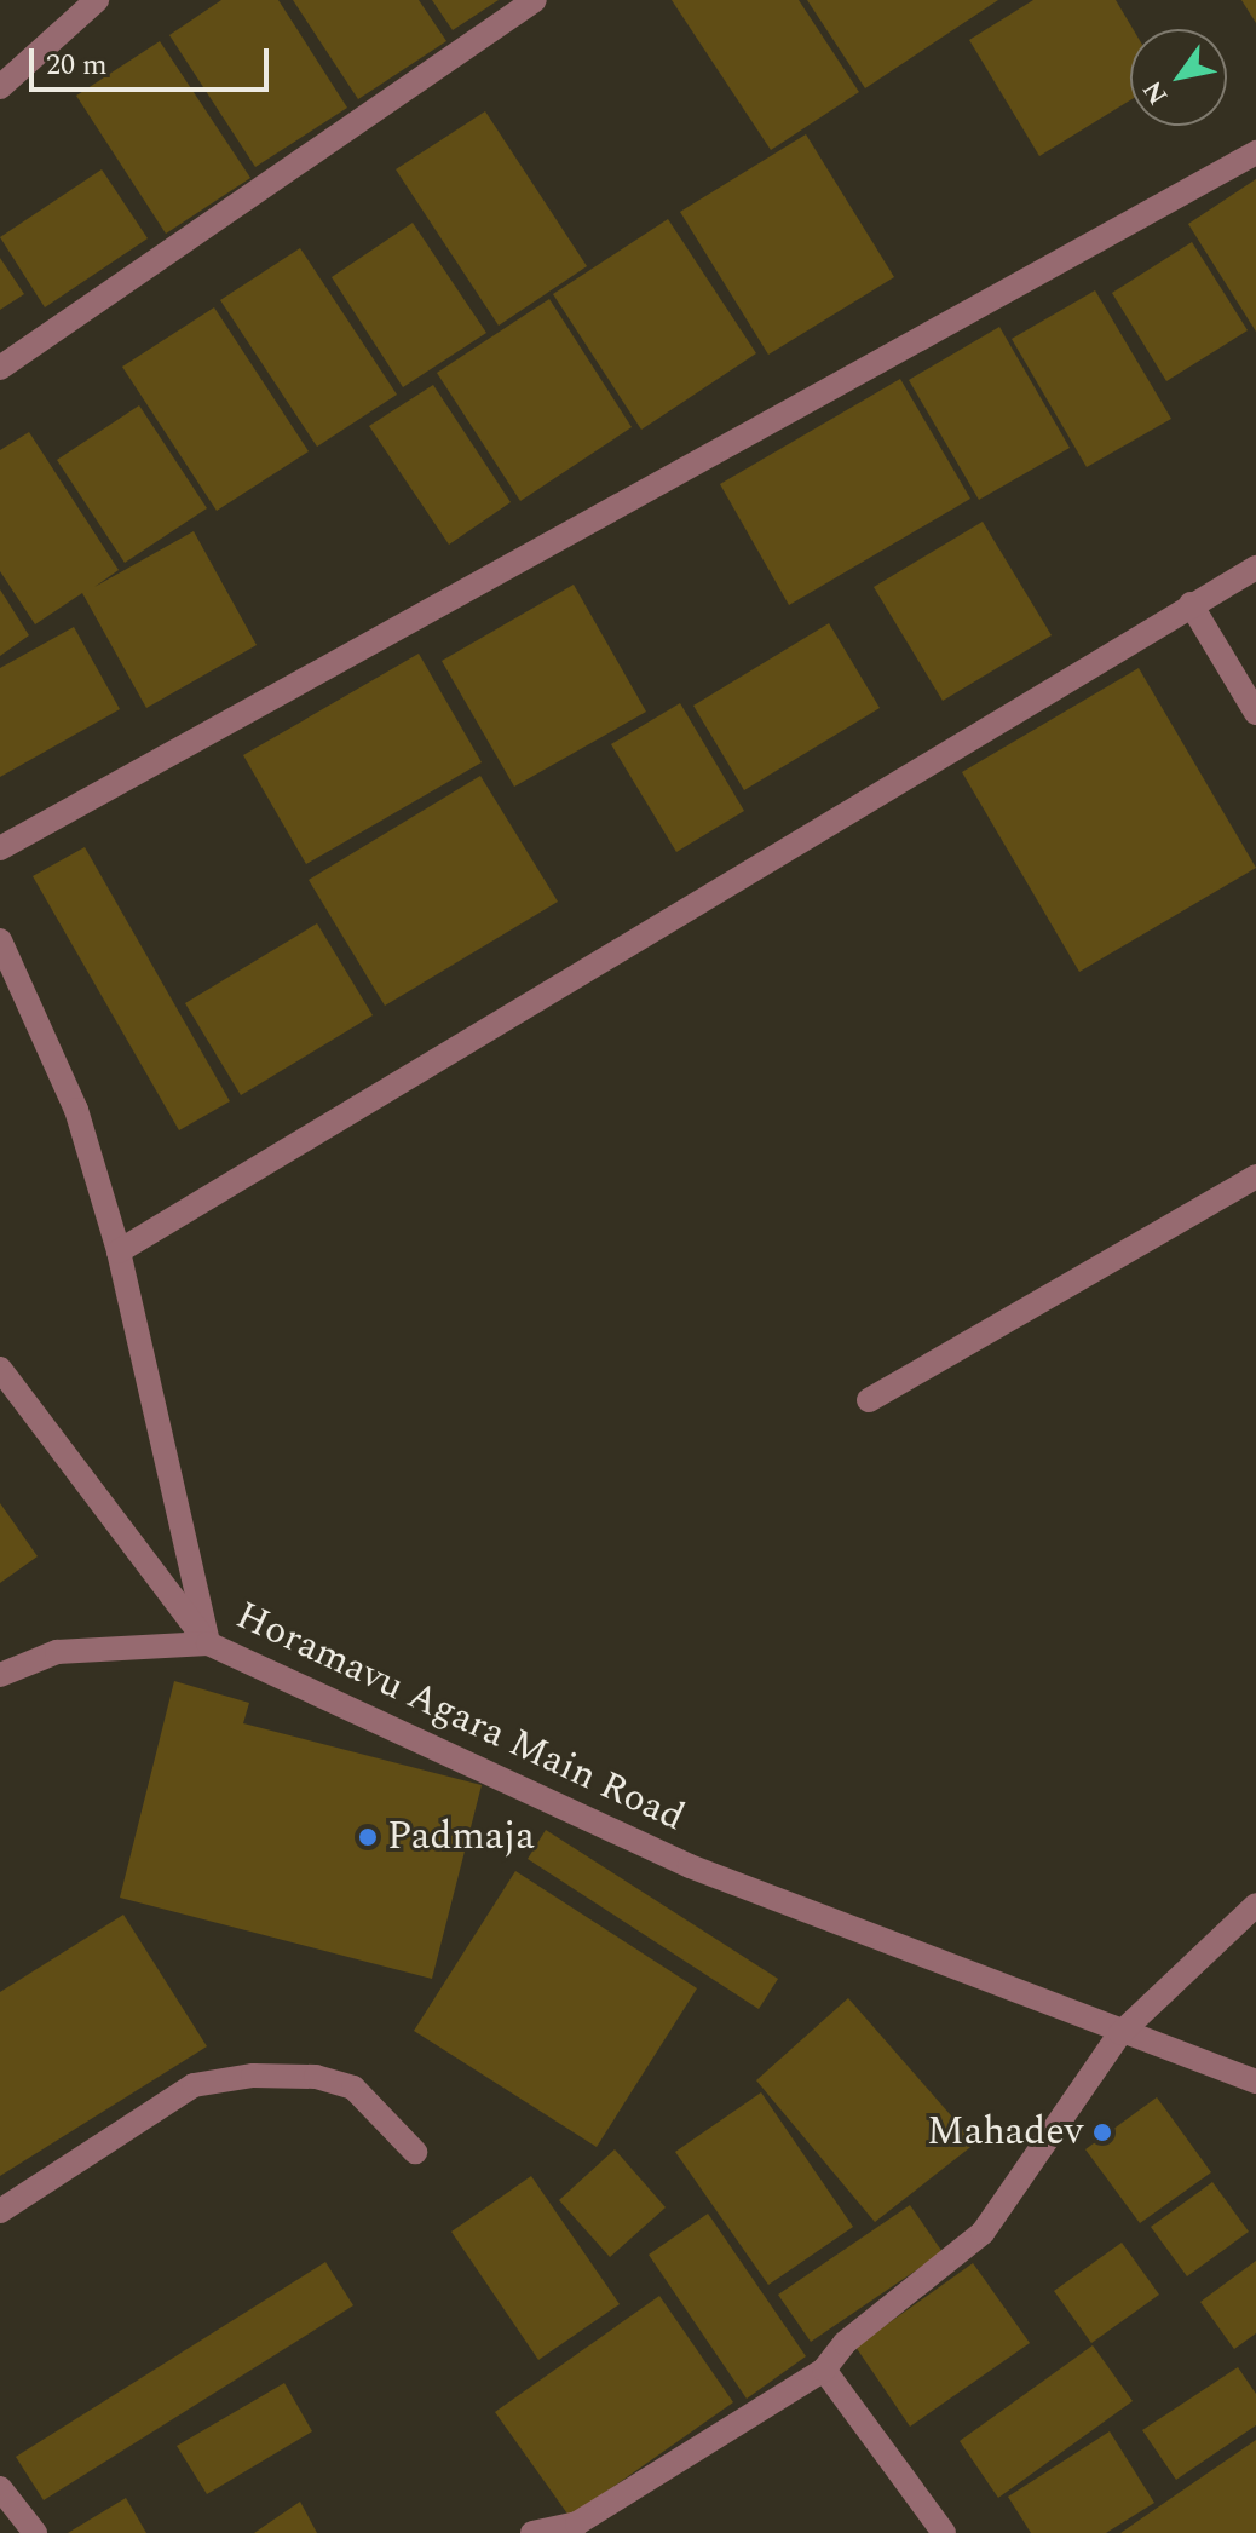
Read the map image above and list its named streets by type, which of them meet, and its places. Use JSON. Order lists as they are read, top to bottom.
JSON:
{
  "streets": {
    "street": ["Horamavu Agara Main Road"]
  },
  "places": ["Padmaja", "Mahadev"],
  "scale_bar": "20 m",
  "north": "bottom left"
}
